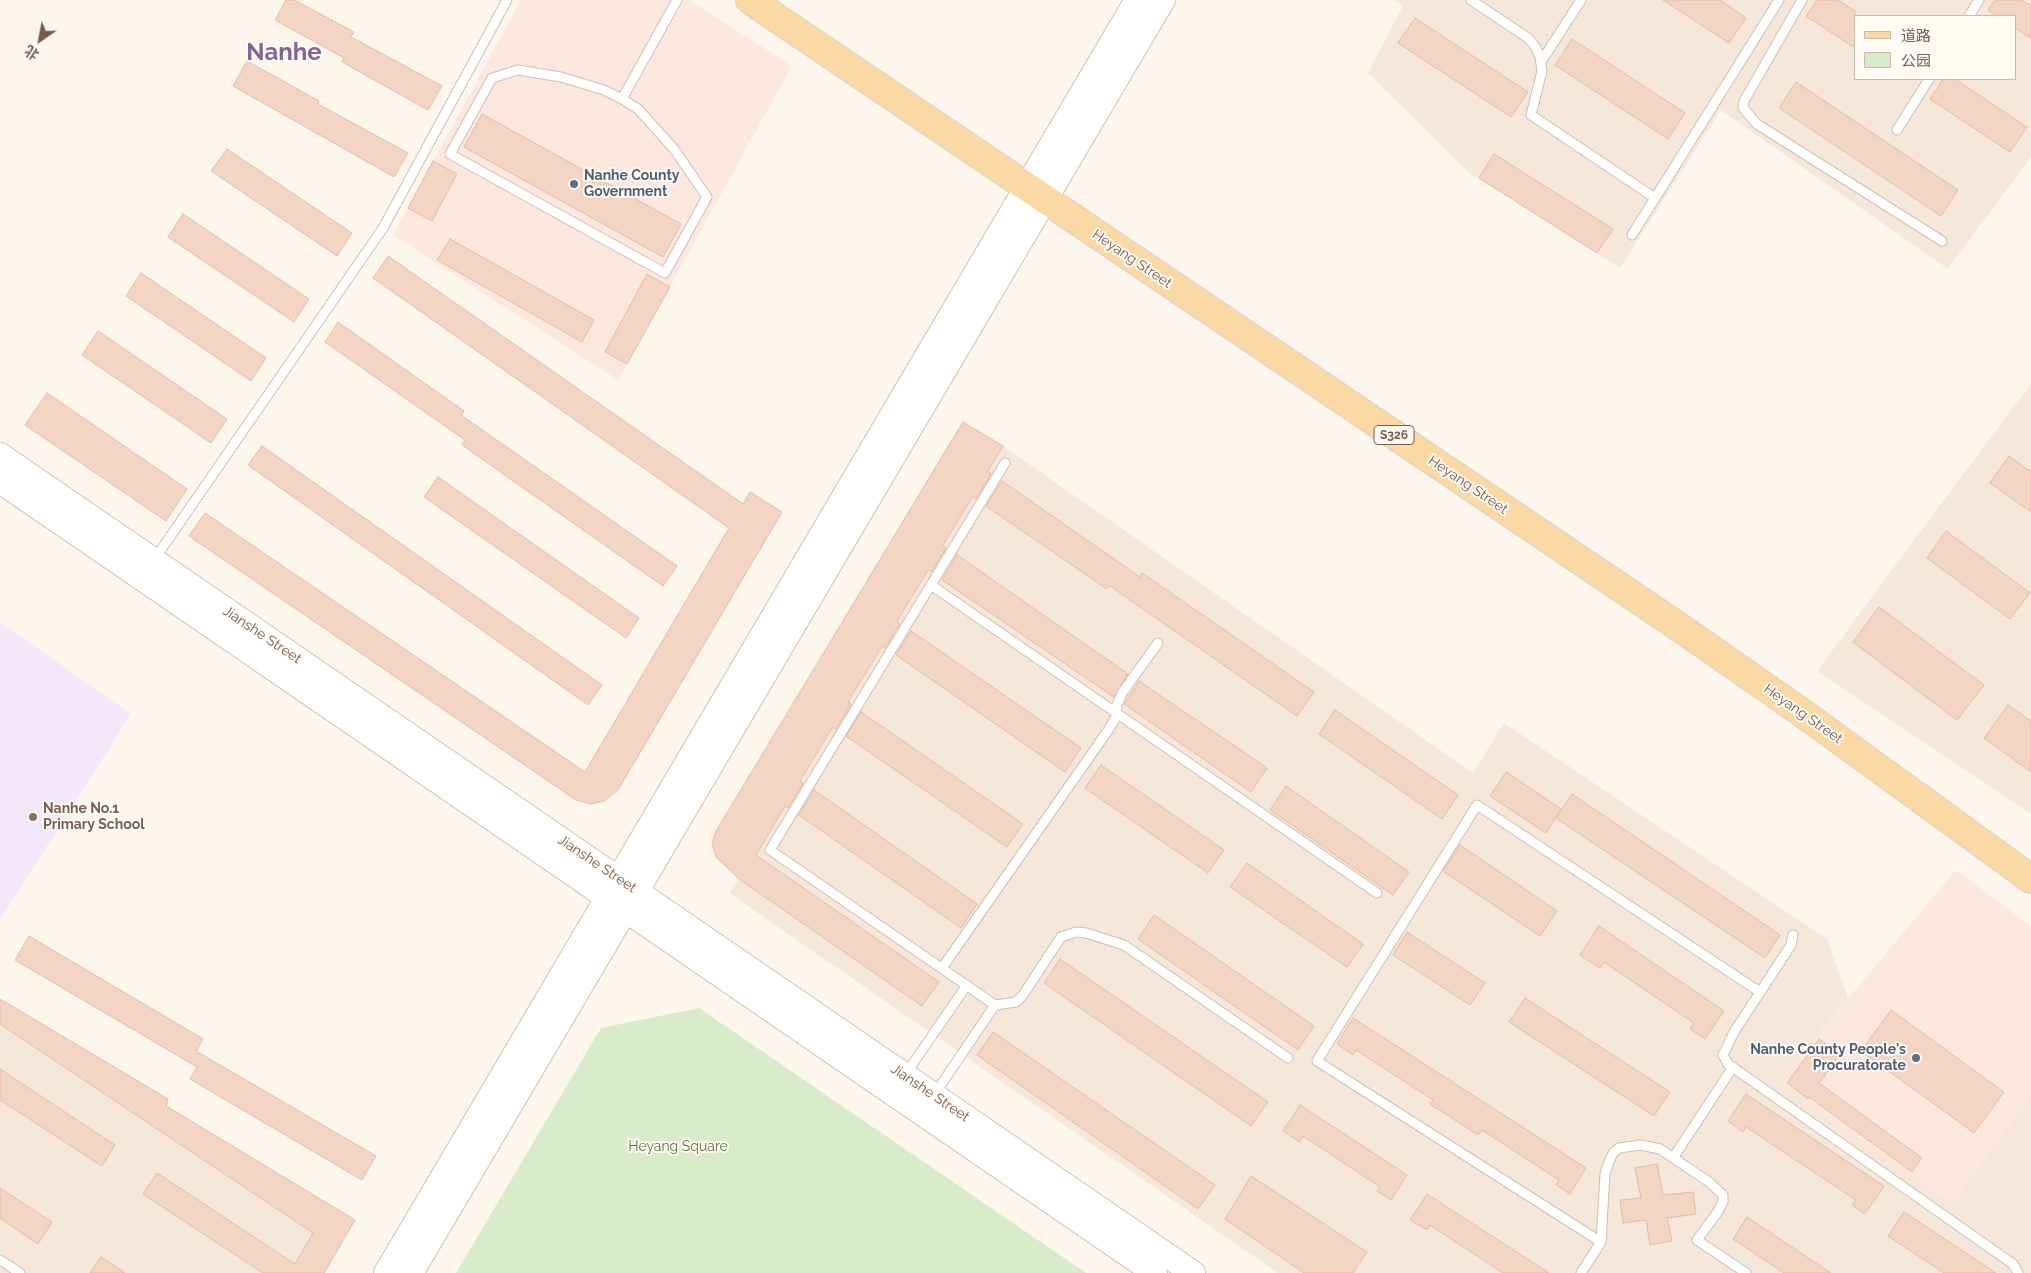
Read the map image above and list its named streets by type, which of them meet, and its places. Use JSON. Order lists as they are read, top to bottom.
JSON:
{
  "streets": {
    "main road": ["Heyang Street", "S326"],
    "street": ["Jianshe Street"]
  },
  "districts": ["Nanhe"],
  "parks": ["Heyang Square"],
  "places": ["Nanhe County Government", "Nanhe No.1 Primary School", "Nanhe County People's Procuratorate"],
  "legend": ["道路", "公园"],
  "north": "bottom left"
}
